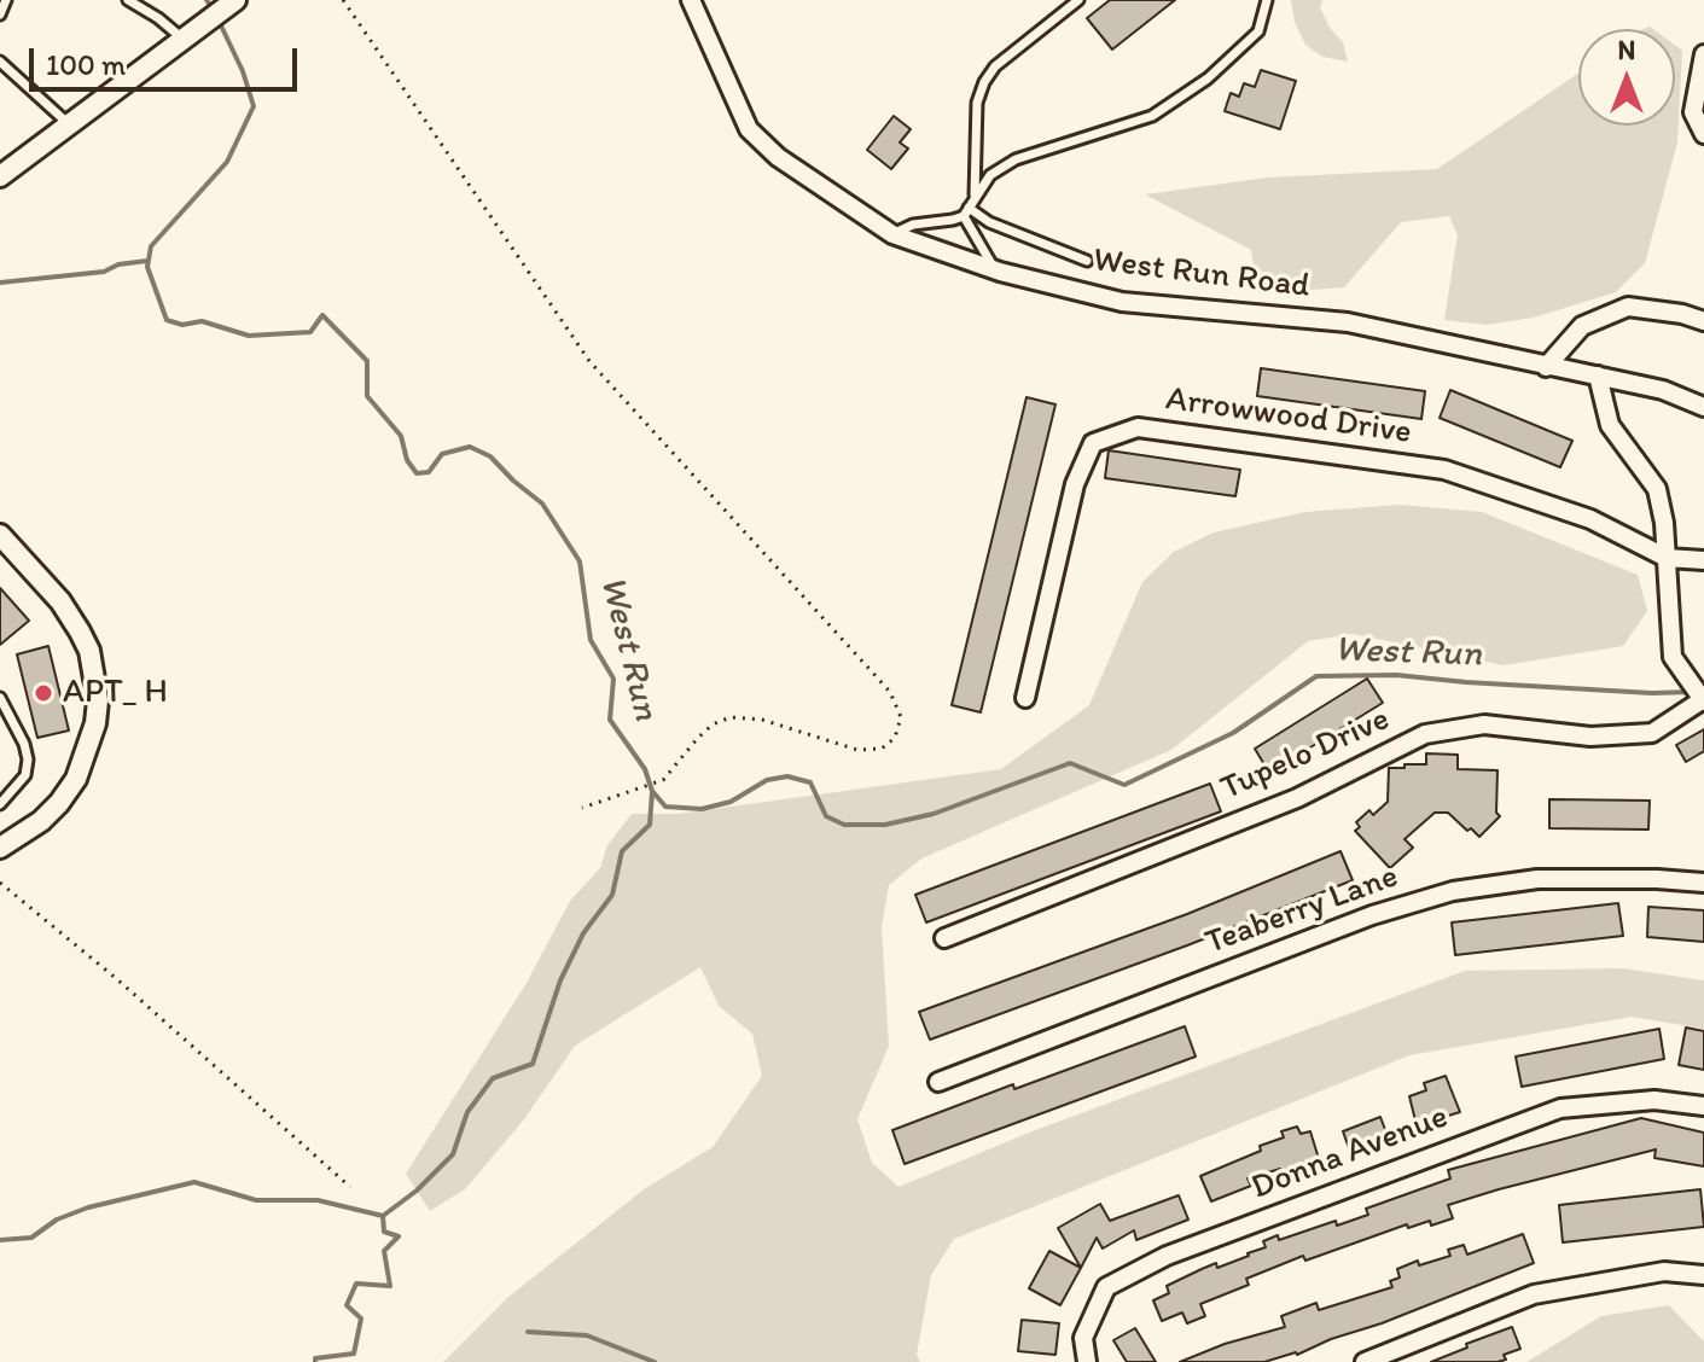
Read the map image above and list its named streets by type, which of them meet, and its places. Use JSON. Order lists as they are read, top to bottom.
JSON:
{
  "streets": {
    "street": [
      "West Run Road",
      "Arrowwood Drive",
      "Tupelo Drive",
      "Teaberry Lane",
      "Donna Avenue"
    ]
  },
  "water": ["West Run"],
  "places": ["APT_ H"],
  "scale_bar": "100 m",
  "north": "top"
}
